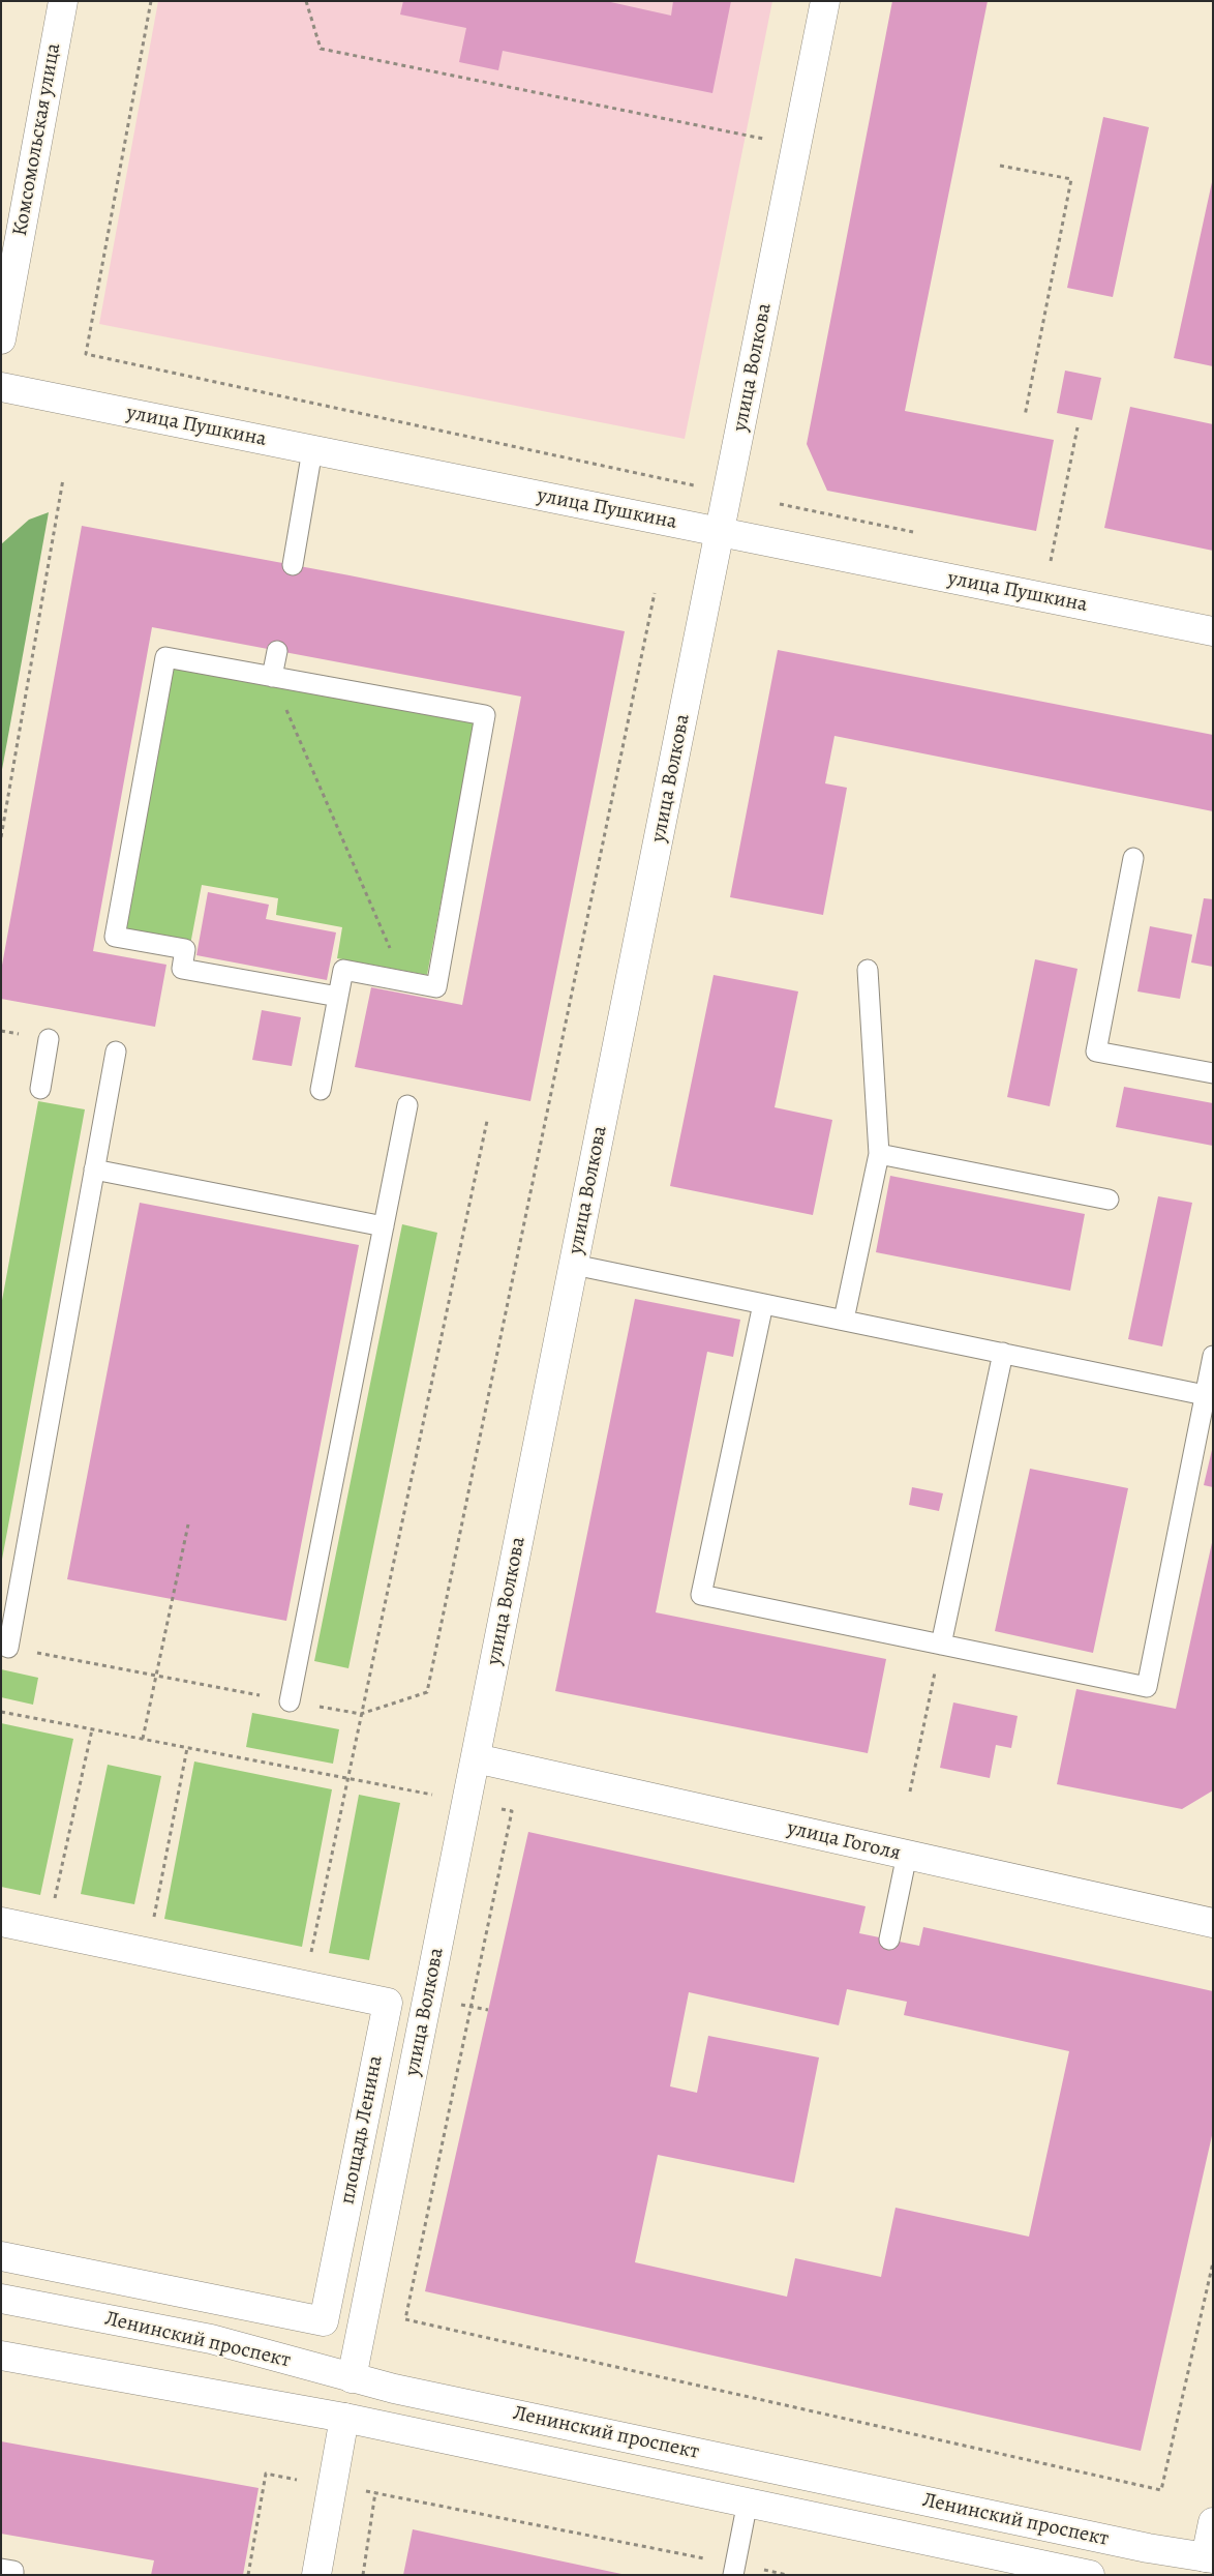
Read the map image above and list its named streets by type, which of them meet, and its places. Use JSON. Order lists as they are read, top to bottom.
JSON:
{
  "streets": {
    "street": [
      "Комсомольская улица",
      "улица Волкова",
      "улица Пушкина",
      "улица Гоголя",
      "площадь Ленина",
      "Ленинский проспект"
    ]
  },
  "crossings": [
    ["улица Волкова", "улица Пушкина"],
    ["улица Волкова", "улица Гоголя"],
    ["улица Волкова", "Ленинский проспект"]
  ]
}
